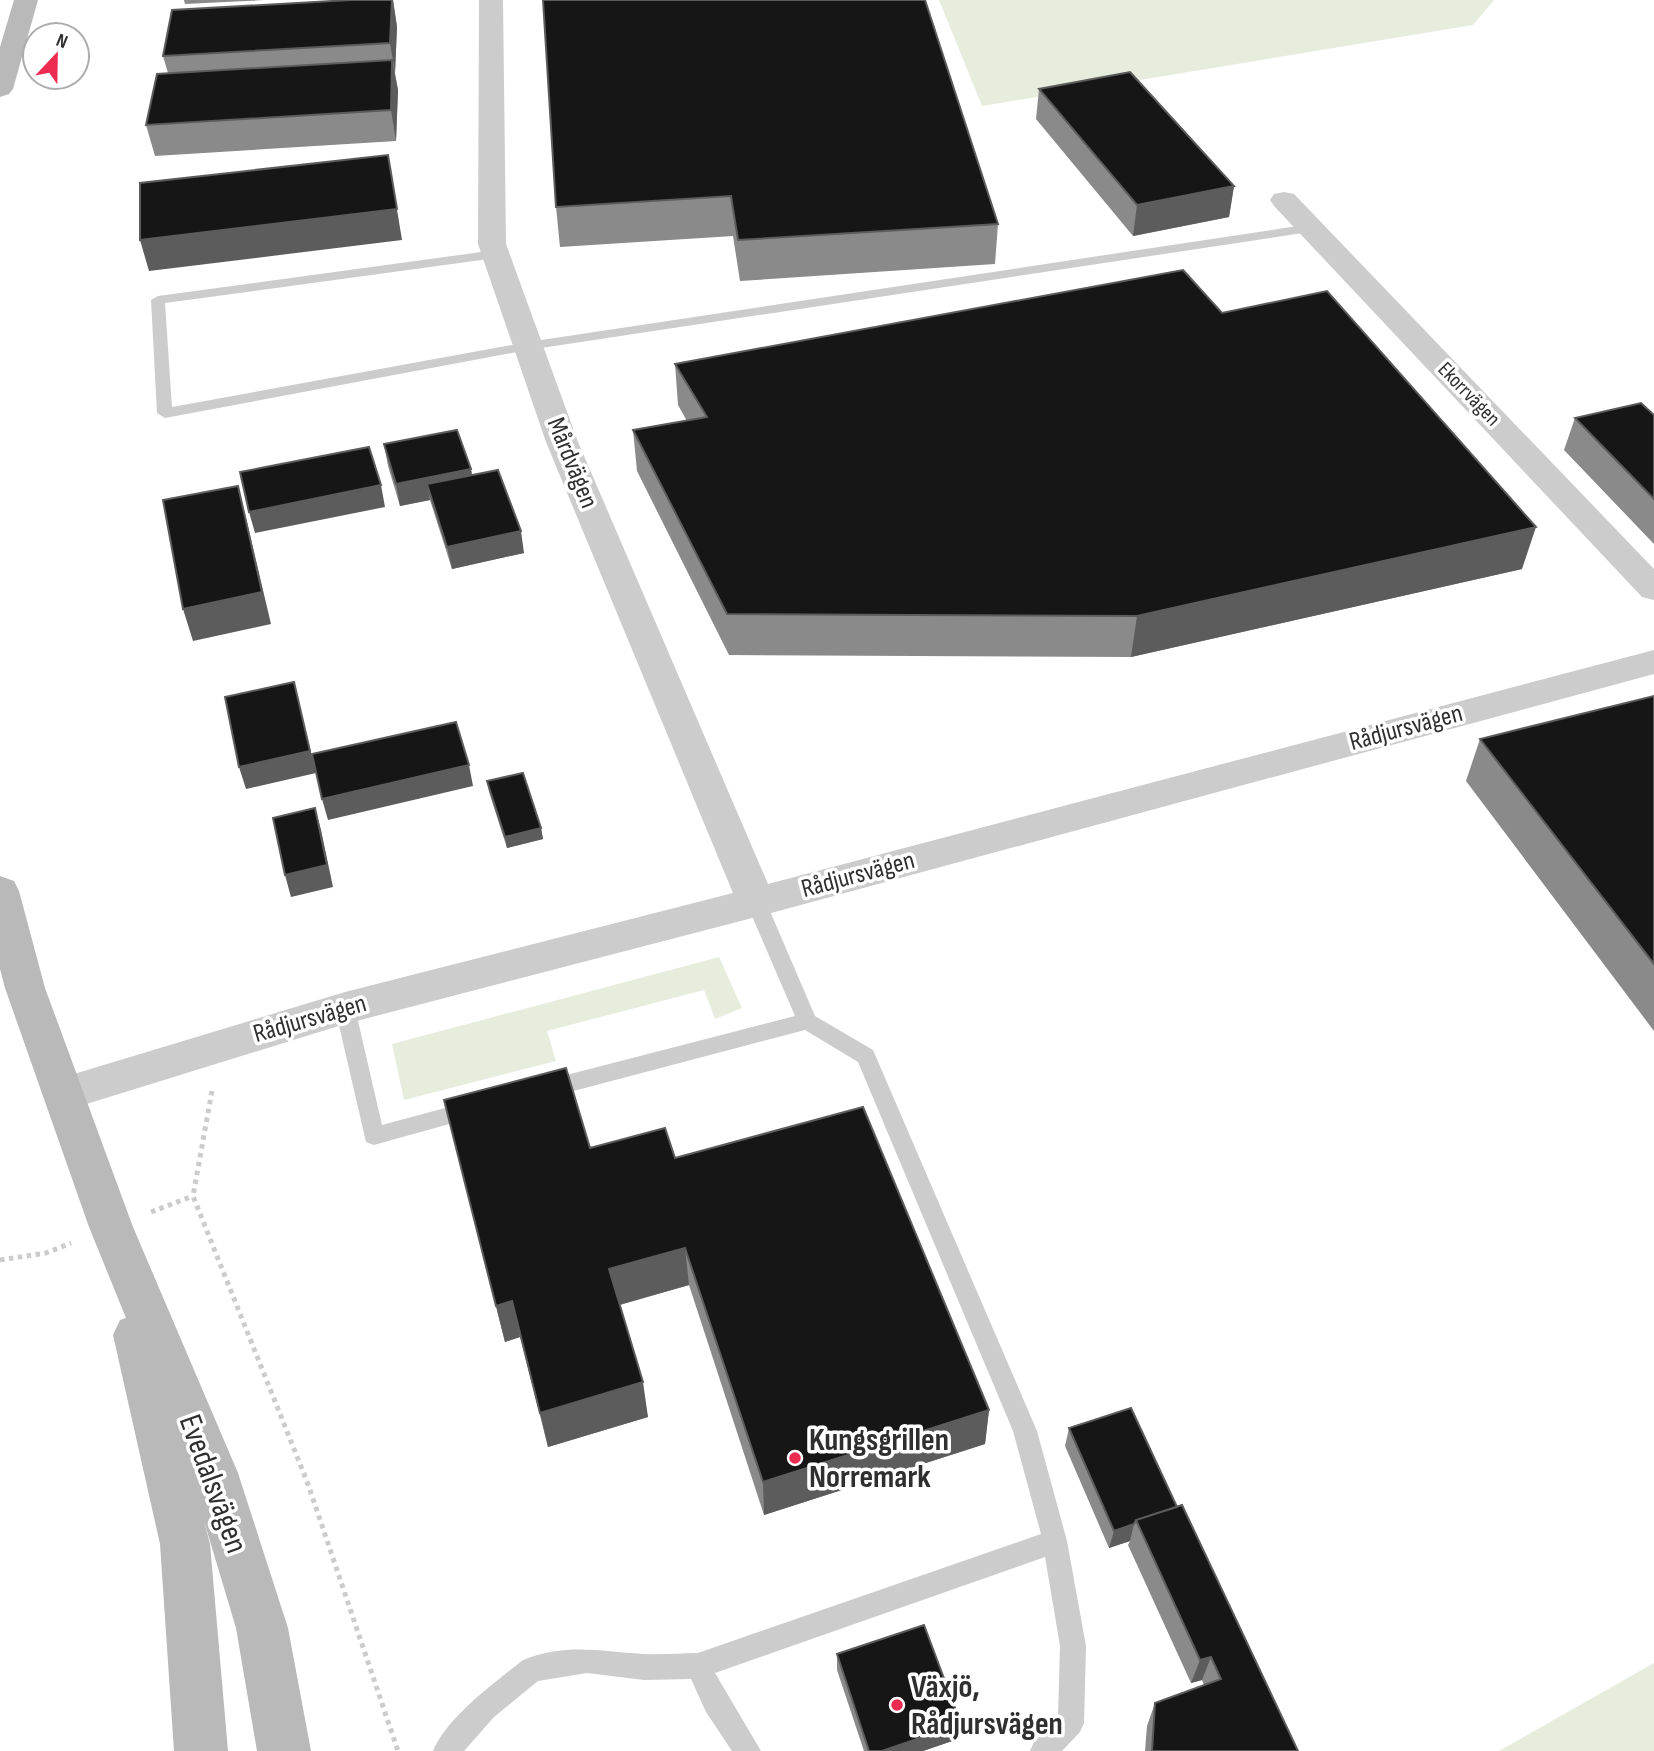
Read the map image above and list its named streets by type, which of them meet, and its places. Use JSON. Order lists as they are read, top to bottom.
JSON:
{
  "streets": {
    "street": [
      "Ekorrvägen",
      "Mårdvägen",
      "Rådjursvägen",
      "Evedalsvägen"
    ]
  },
  "crossings": [
    ["Mårdvägen", "Rådjursvägen"],
    ["Rådjursvägen", "Evedalsvägen"]
  ],
  "places": ["Kungsgrillen Norremark", "Växjö, Rådjursvägen"],
  "north": "top"
}
